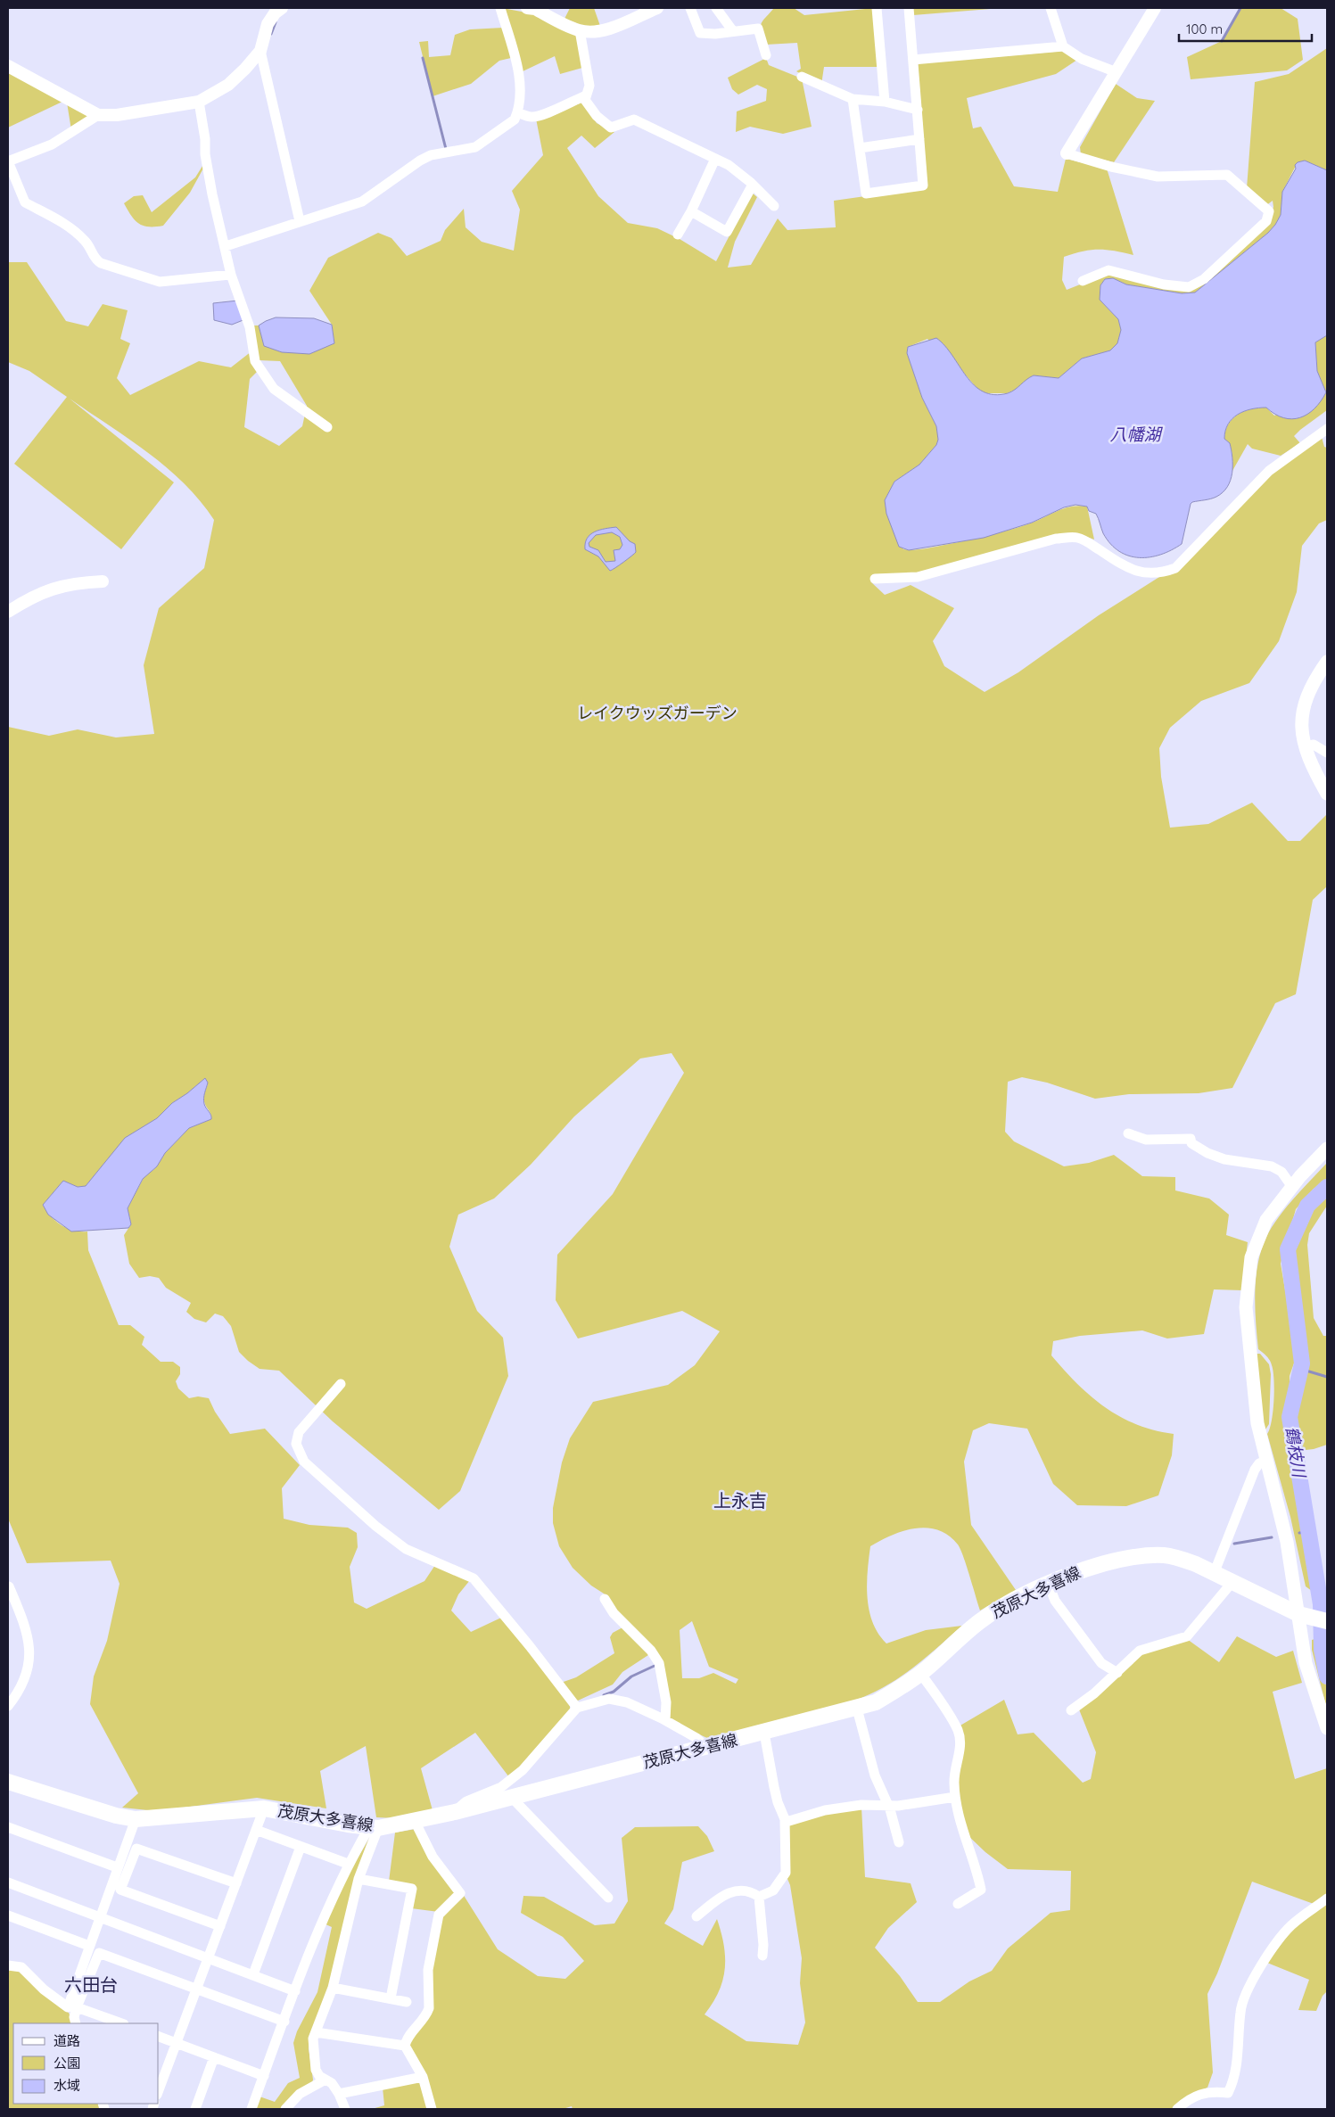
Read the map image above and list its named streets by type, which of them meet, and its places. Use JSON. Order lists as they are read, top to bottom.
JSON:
{
  "streets": {
    "main road": ["茂原大多喜線"]
  },
  "districts": ["上永吉", "六田台"],
  "water": ["八幡湖", "鶴枝川"],
  "parks": ["レイクウッズガーデン"],
  "legend": ["道路", "公園", "水域"],
  "scale_bar": "100 m"
}
